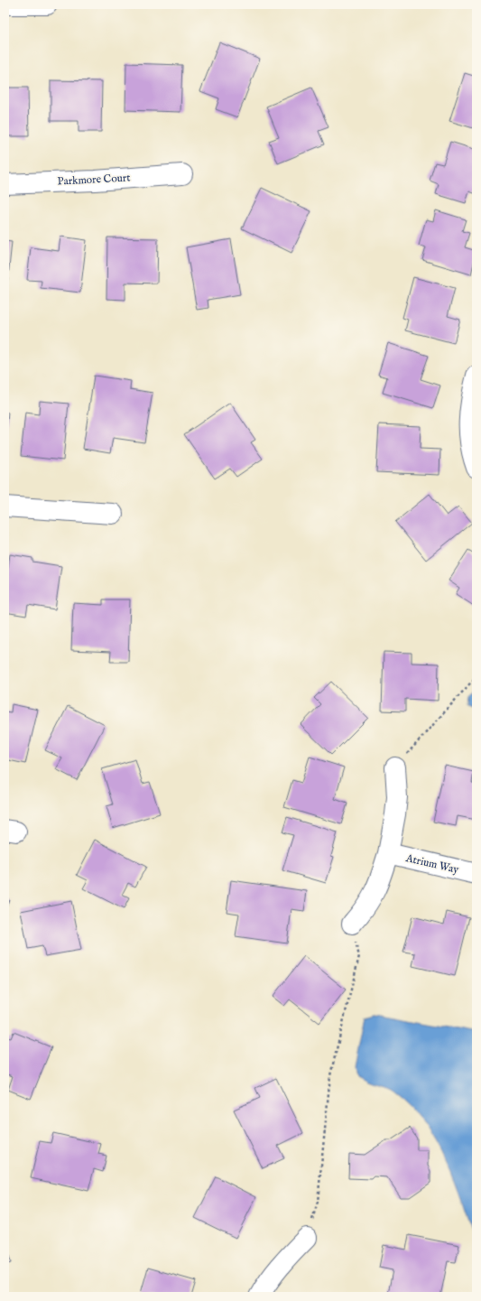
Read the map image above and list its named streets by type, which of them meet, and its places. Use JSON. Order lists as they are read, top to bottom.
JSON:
{
  "streets": {
    "street": ["Parkmore Court", "Atrium Way"]
  }
}
